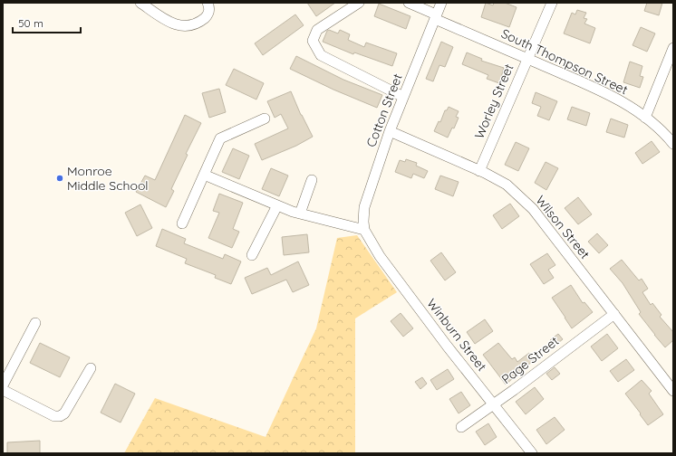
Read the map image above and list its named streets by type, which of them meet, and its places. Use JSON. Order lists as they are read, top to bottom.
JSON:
{
  "streets": {
    "street": [
      "South Thompson Street",
      "Worley Street",
      "Cotton Street",
      "Wilson Street",
      "Winburn Street",
      "Page Street"
    ]
  },
  "crossings": [
    ["South Thompson Street", "Worley Street"],
    ["South Thompson Street", "Cotton Street"],
    ["Worley Street", "Wilson Street"],
    ["Cotton Street", "Wilson Street"],
    ["Cotton Street", "Winburn Street"],
    ["Wilson Street", "Page Street"],
    ["Winburn Street", "Page Street"]
  ],
  "places": ["Monroe Middle School"],
  "scale_bar": "50 m"
}
